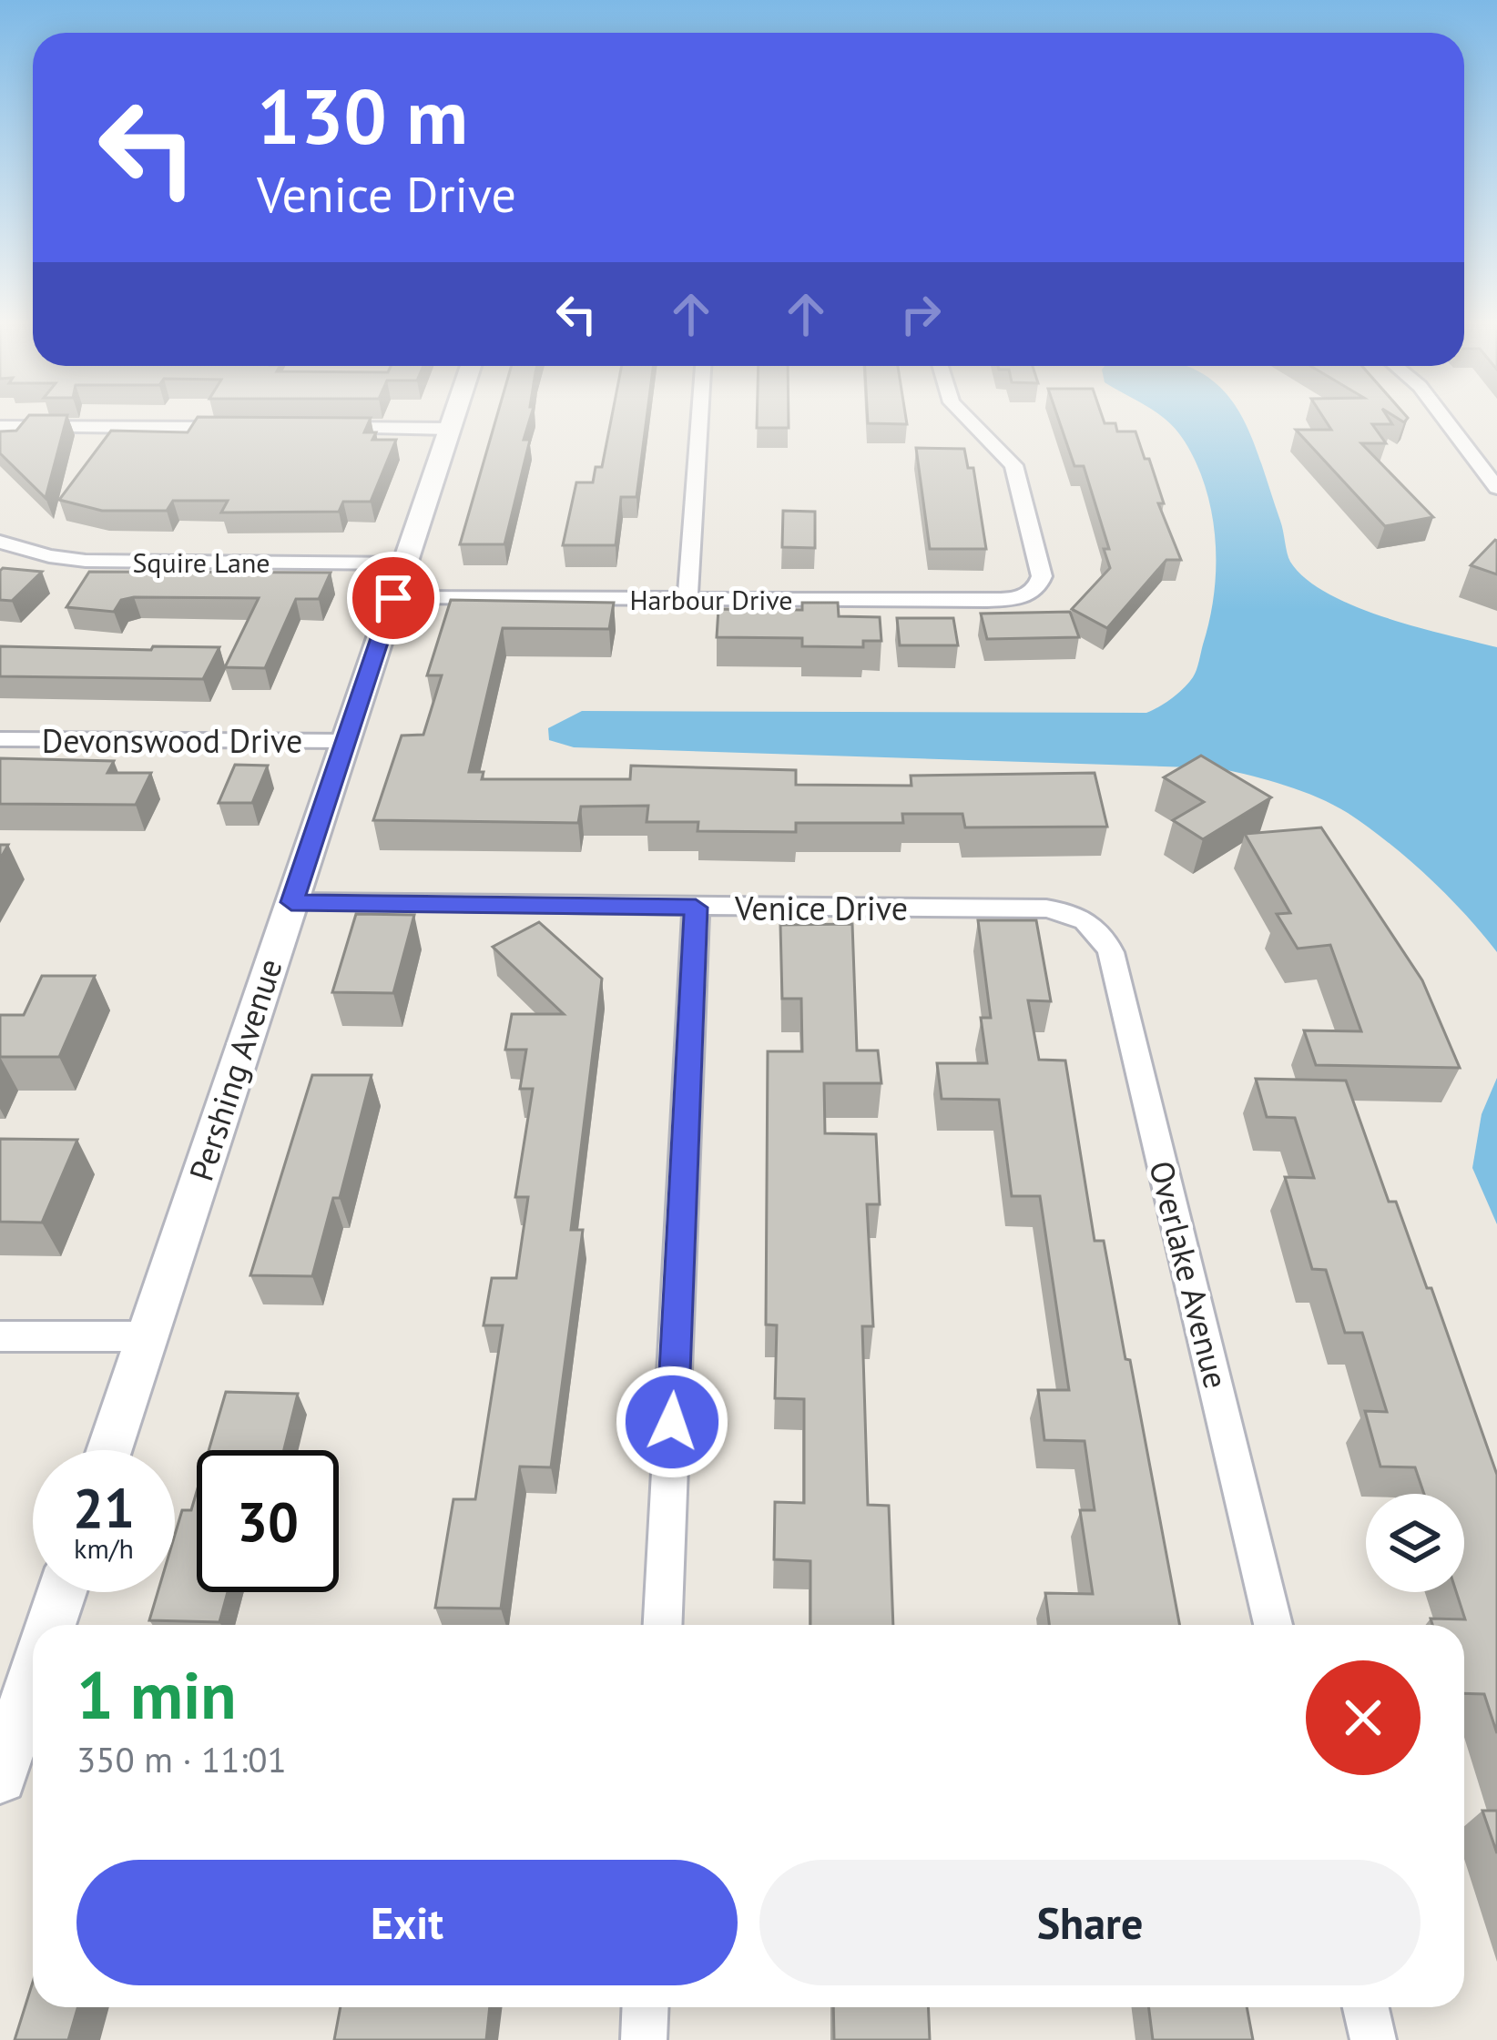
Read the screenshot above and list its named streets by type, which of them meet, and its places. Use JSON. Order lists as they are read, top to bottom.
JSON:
{
  "streets": {
    "street": [
      "Squire Lane",
      "Harbour Drive",
      "Devonswood Drive",
      "Venice Drive",
      "Pershing Avenue",
      "Overlake Avenue"
    ]
  },
  "crossings": [
    ["Squire Lane", "Pershing Avenue"],
    ["Harbour Drive", "Pershing Avenue"],
    ["Devonswood Drive", "Pershing Avenue"],
    ["Venice Drive", "Pershing Avenue"],
    ["Venice Drive", "Overlake Avenue"]
  ],
  "page": {
    "turn": ["130 m", "Venice Drive"],
    "speed": "21 km/h",
    "limit": "30",
    "heading": ["1 min", "350 m · 11:01"],
    "buttons": ["Exit", "Share"]
  }
}
